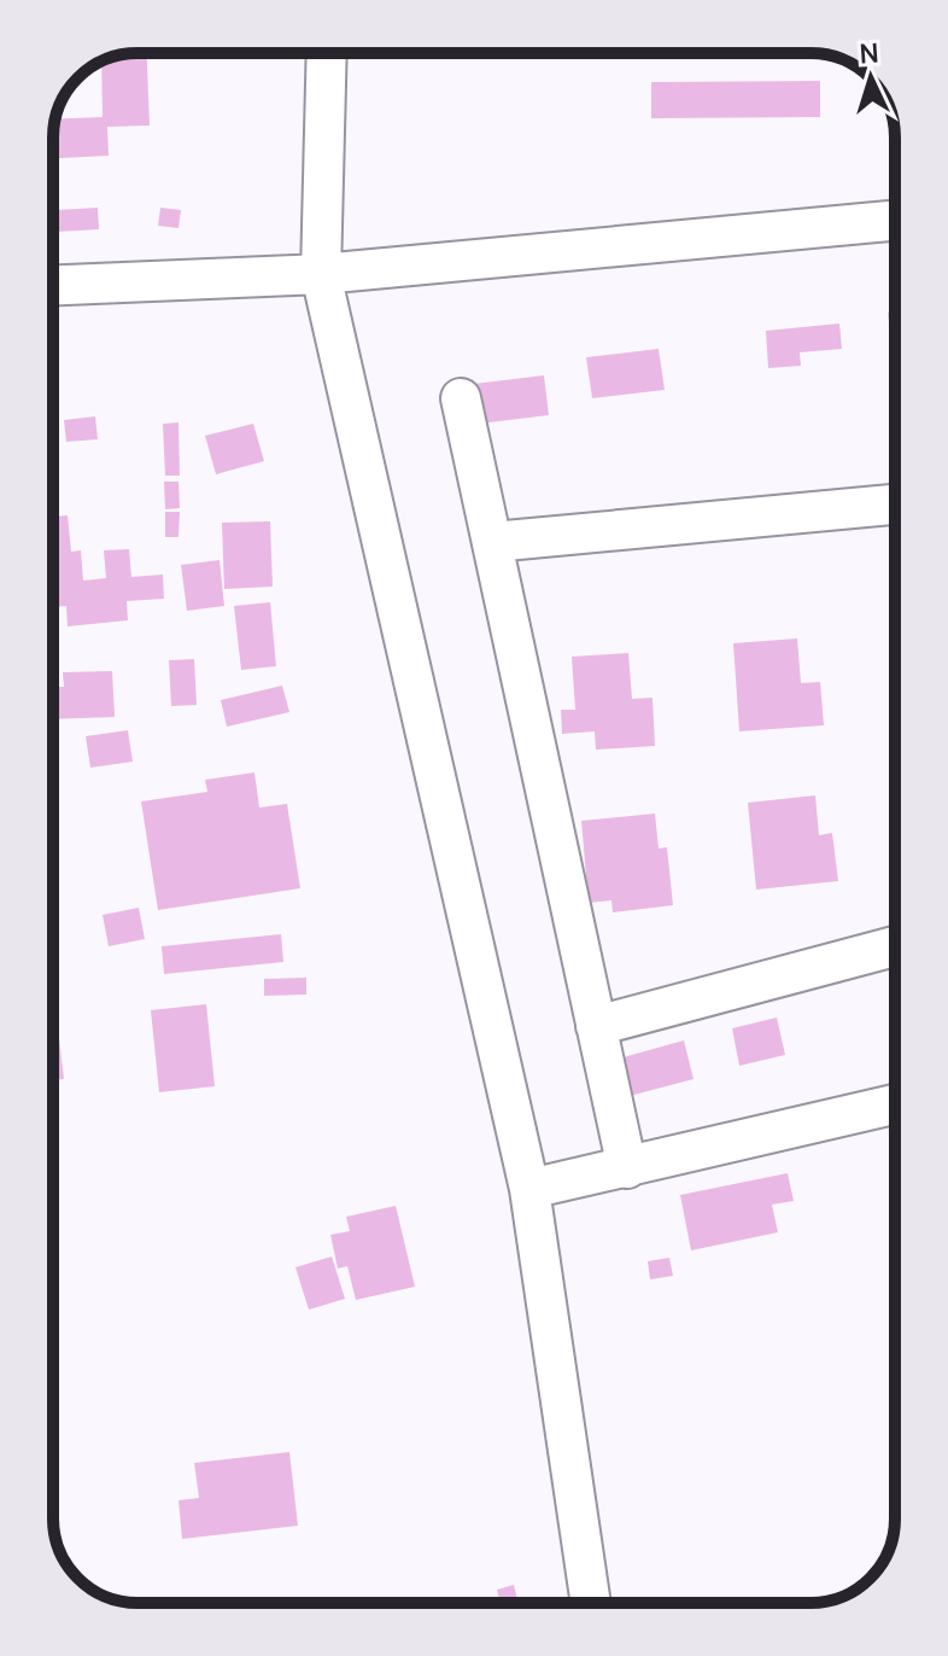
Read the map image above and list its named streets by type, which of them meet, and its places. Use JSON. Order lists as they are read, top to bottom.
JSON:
{
  "north": "top"
}
